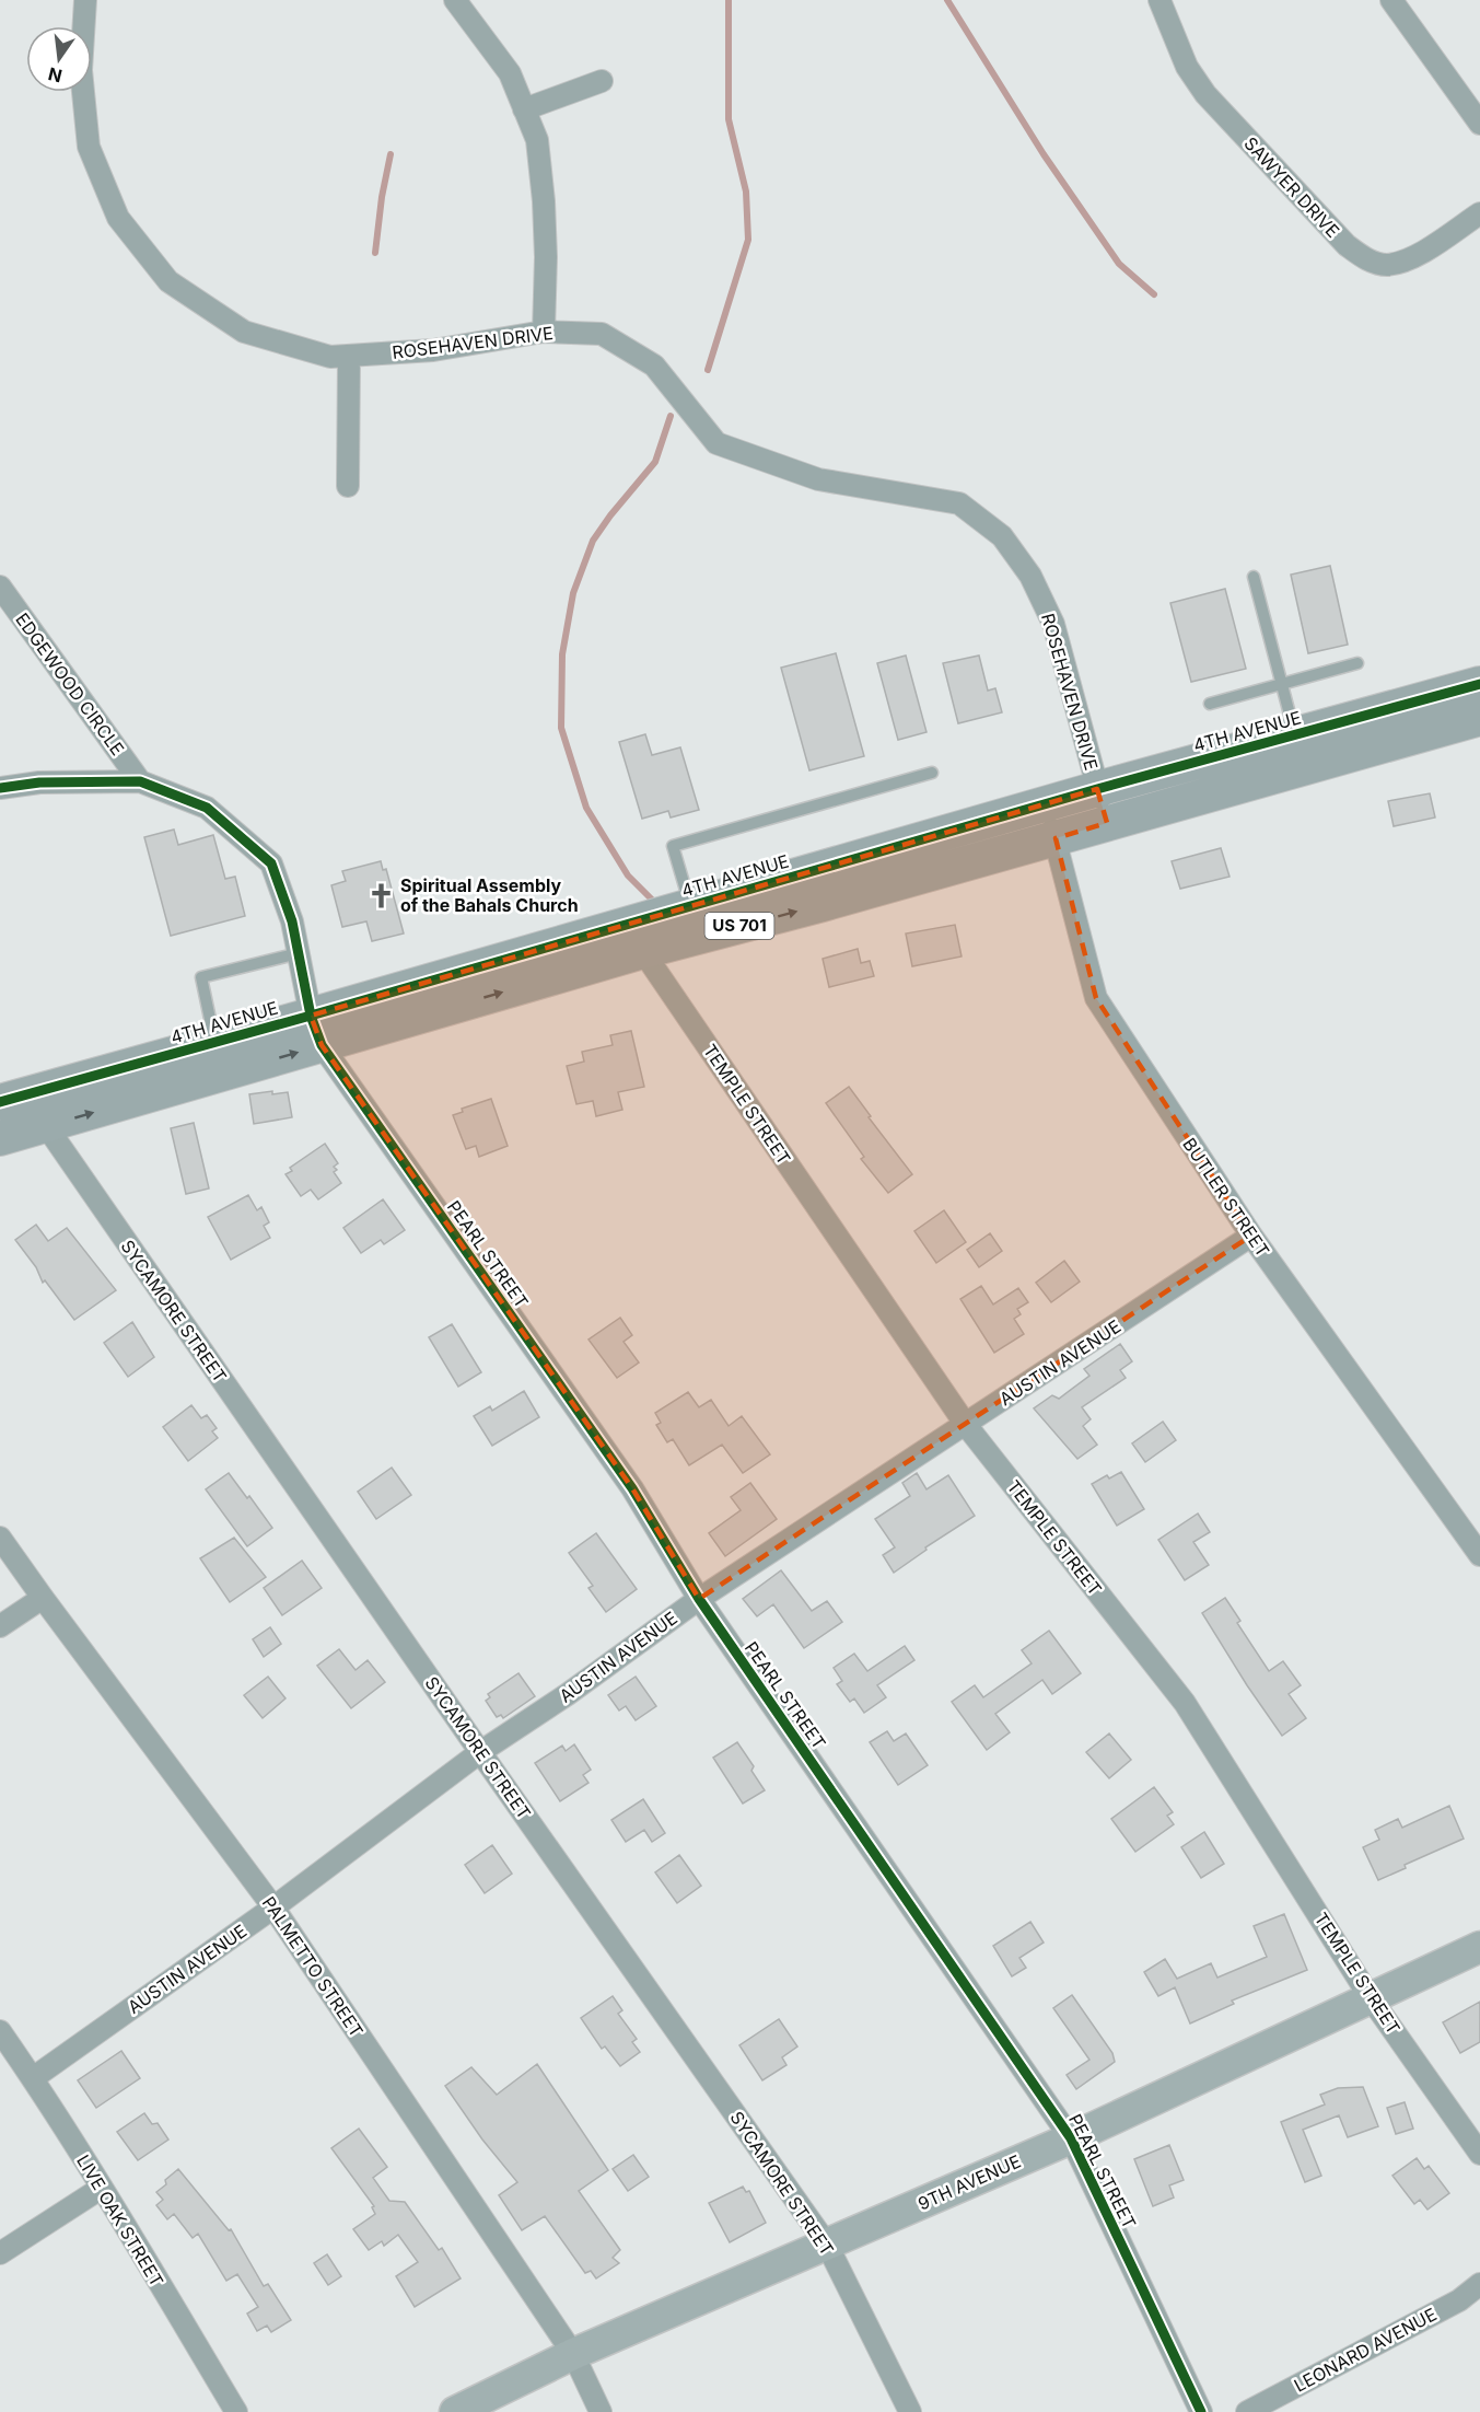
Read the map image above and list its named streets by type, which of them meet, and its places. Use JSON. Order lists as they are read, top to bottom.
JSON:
{
  "streets": {
    "main road": ["4TH AVENUE", "US 701"],
    "street": [
      "SAWYER DRIVE",
      "ROSEHAVEN DRIVE",
      "EDGEWOOD CIRCLE",
      "TEMPLE STREET",
      "BUTLER STREET",
      "PEARL STREET",
      "SYCAMORE STREET",
      "AUSTIN AVENUE",
      "PALMETTO STREET",
      "9TH AVENUE",
      "LIVE OAK STREET",
      "LEONARD AVENUE"
    ]
  },
  "crossings": [
    ["ROSEHAVEN DRIVE", "4TH AVENUE"],
    ["4TH AVENUE", "TEMPLE STREET"],
    ["4TH AVENUE", "BUTLER STREET"],
    ["4TH AVENUE", "PEARL STREET"],
    ["4TH AVENUE", "SYCAMORE STREET"],
    ["TEMPLE STREET", "AUSTIN AVENUE"],
    ["TEMPLE STREET", "9TH AVENUE"],
    ["BUTLER STREET", "AUSTIN AVENUE"],
    ["PEARL STREET", "AUSTIN AVENUE"],
    ["PEARL STREET", "9TH AVENUE"],
    ["SYCAMORE STREET", "AUSTIN AVENUE"],
    ["SYCAMORE STREET", "9TH AVENUE"],
    ["AUSTIN AVENUE", "PALMETTO STREET"],
    ["AUSTIN AVENUE", "LIVE OAK STREET"],
    ["PALMETTO STREET", "9TH AVENUE"]
  ],
  "places": {
    "church": ["Spiritual Assembly of the Bahals Church"]
  },
  "north": "bottom"
}
